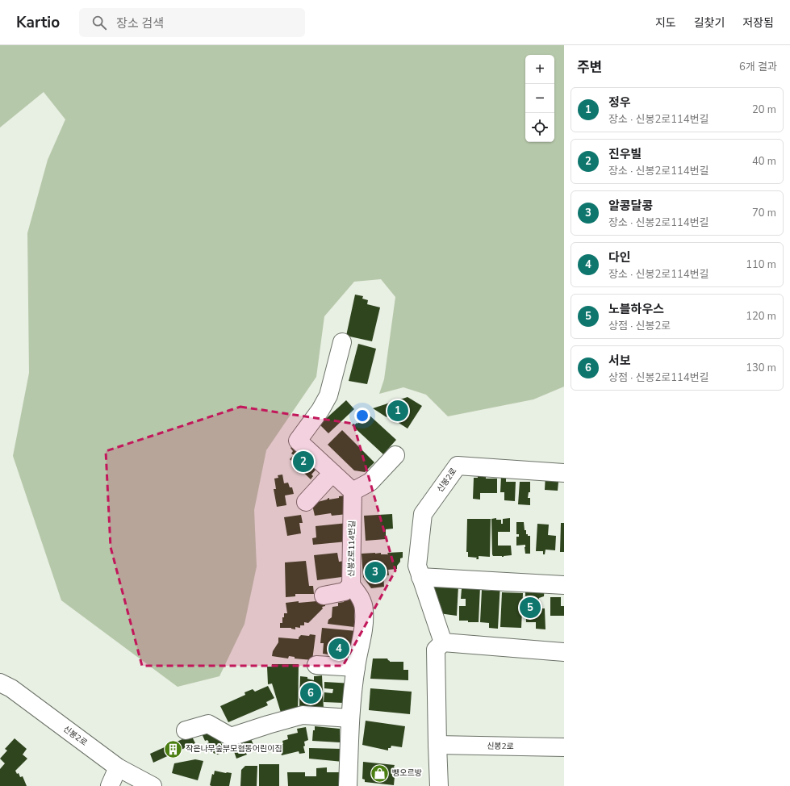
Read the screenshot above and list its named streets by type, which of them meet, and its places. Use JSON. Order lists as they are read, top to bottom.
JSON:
{
  "streets": {
    "street": ["신봉2로", "신봉2로114번길"]
  },
  "places": {
    "building": ["작은나무숲부모협동어린이집"],
    "shop": ["뺑오르방"]
  },
  "page": {
    "header": "Kartio",
    "search": "장소 검색",
    "nav": ["지도", "길찾기", "저장됨"],
    "heading": ["주변", "6개 결과"],
    "map_buttons": ["+", "−"],
    "list": [
      {
        "mark": "1",
        "name": "정우",
        "note": "장소 · 신봉2로114번길",
        "value": "20 m"
      },
      {
        "mark": "2",
        "name": "진우빌",
        "note": "장소 · 신봉2로114번길",
        "value": "40 m"
      },
      {
        "mark": "3",
        "name": "알콩달콩",
        "note": "장소 · 신봉2로114번길",
        "value": "70 m"
      },
      {
        "mark": "4",
        "name": "다인",
        "note": "장소 · 신봉2로114번길",
        "value": "110 m"
      },
      {
        "mark": "5",
        "name": "노블하우스",
        "note": "상점 · 신봉2로",
        "value": "120 m"
      },
      {
        "mark": "6",
        "name": "서보",
        "note": "상점 · 신봉2로114번길",
        "value": "130 m"
      }
    ],
    "pins": [
      "1",
      "2",
      "3",
      "5",
      "4",
      "6"
    ]
  }
}
